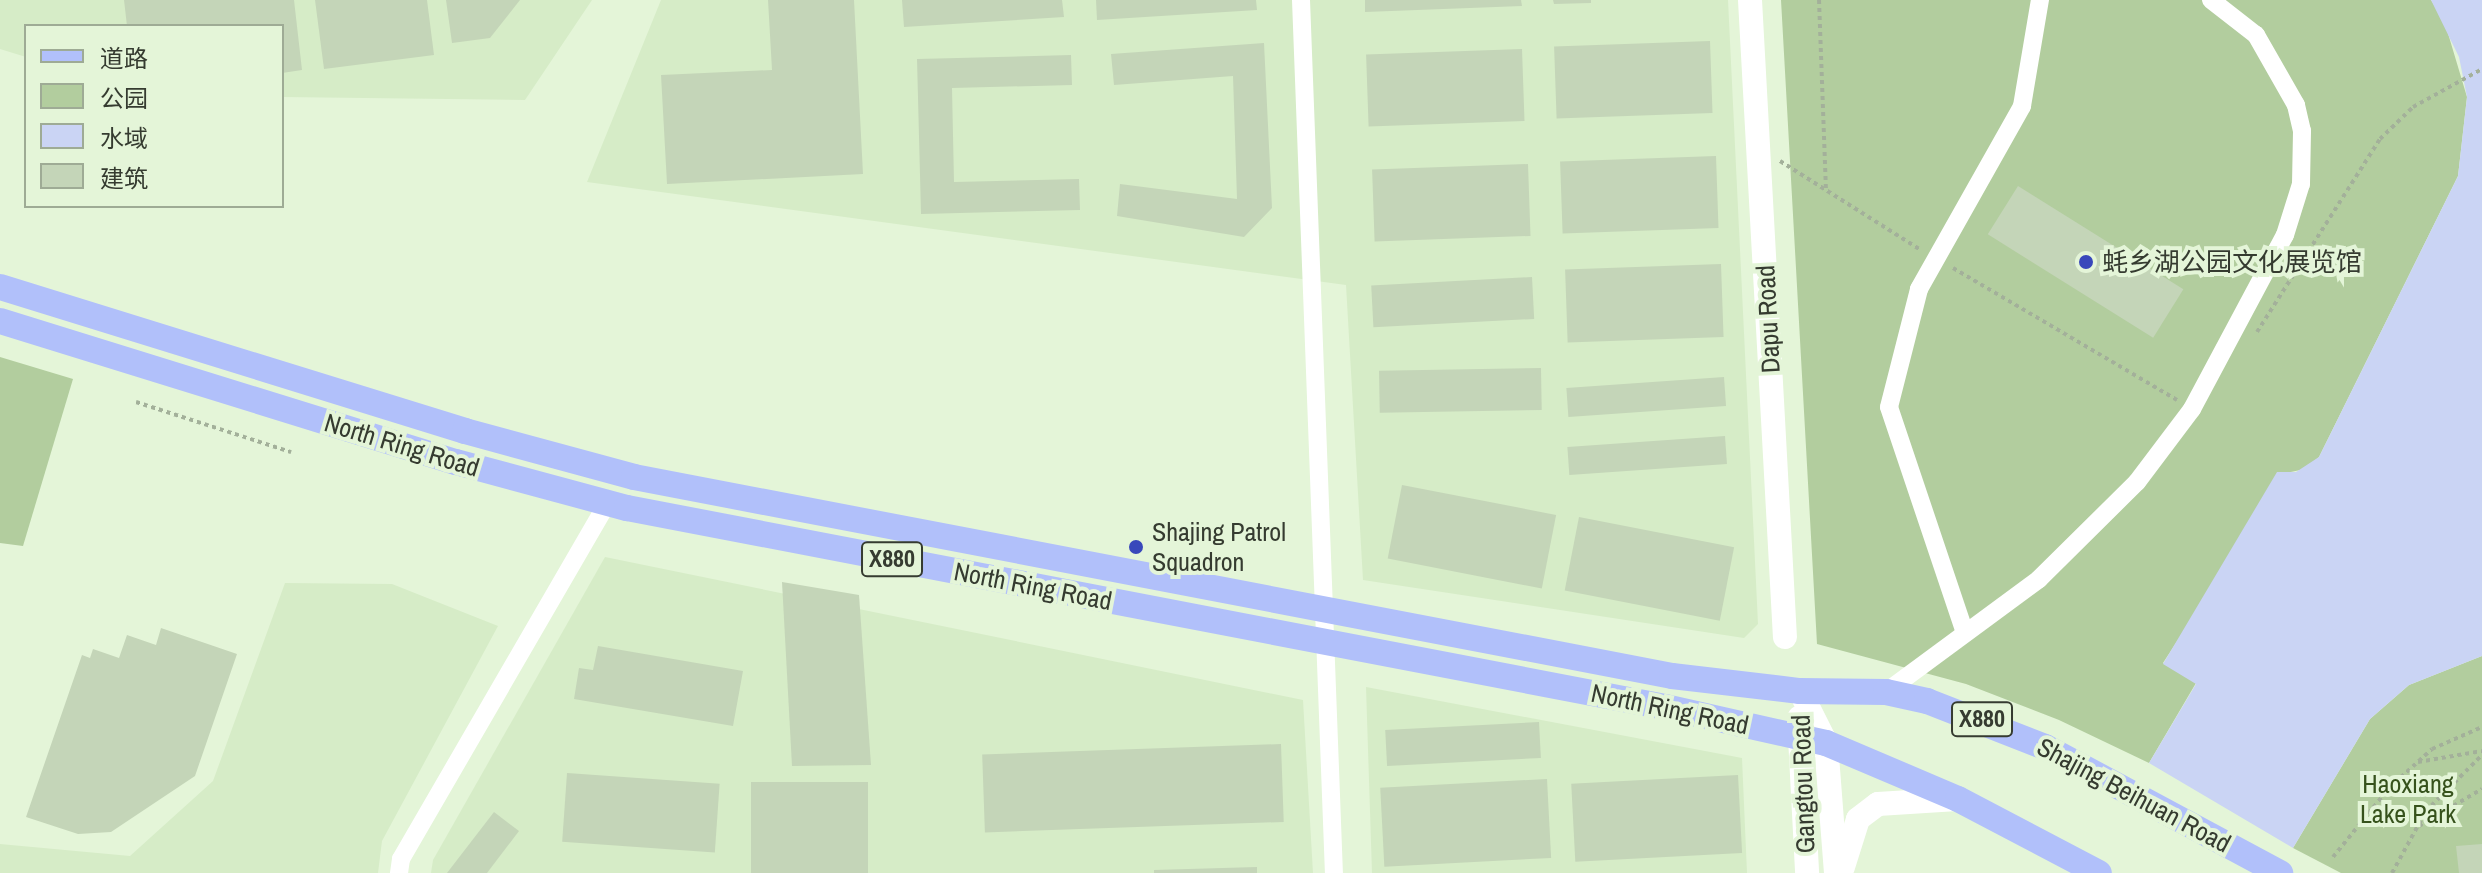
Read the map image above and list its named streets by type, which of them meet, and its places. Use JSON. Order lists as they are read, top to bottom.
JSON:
{
  "streets": {
    "main road": ["North Ring Road", "X880", "Shajing Beihuan Road"],
    "street": ["Dapu Road", "Gangtou Road"]
  },
  "crossings": [
    ["North Ring Road", "X880"],
    ["North Ring Road", "Gangtou Road"],
    ["North Ring Road", "Shajing Beihuan Road"],
    ["X880", "Gangtou Road"],
    ["Gangtou Road", "Shajing Beihuan Road"]
  ],
  "parks": ["Haoxiang Lake Park"],
  "places": ["蚝乡湖公园文化展览馆", "Shajing Patrol Squadron"],
  "legend": [
    "道路",
    "公园",
    "水域",
    "建筑"
  ]
}
